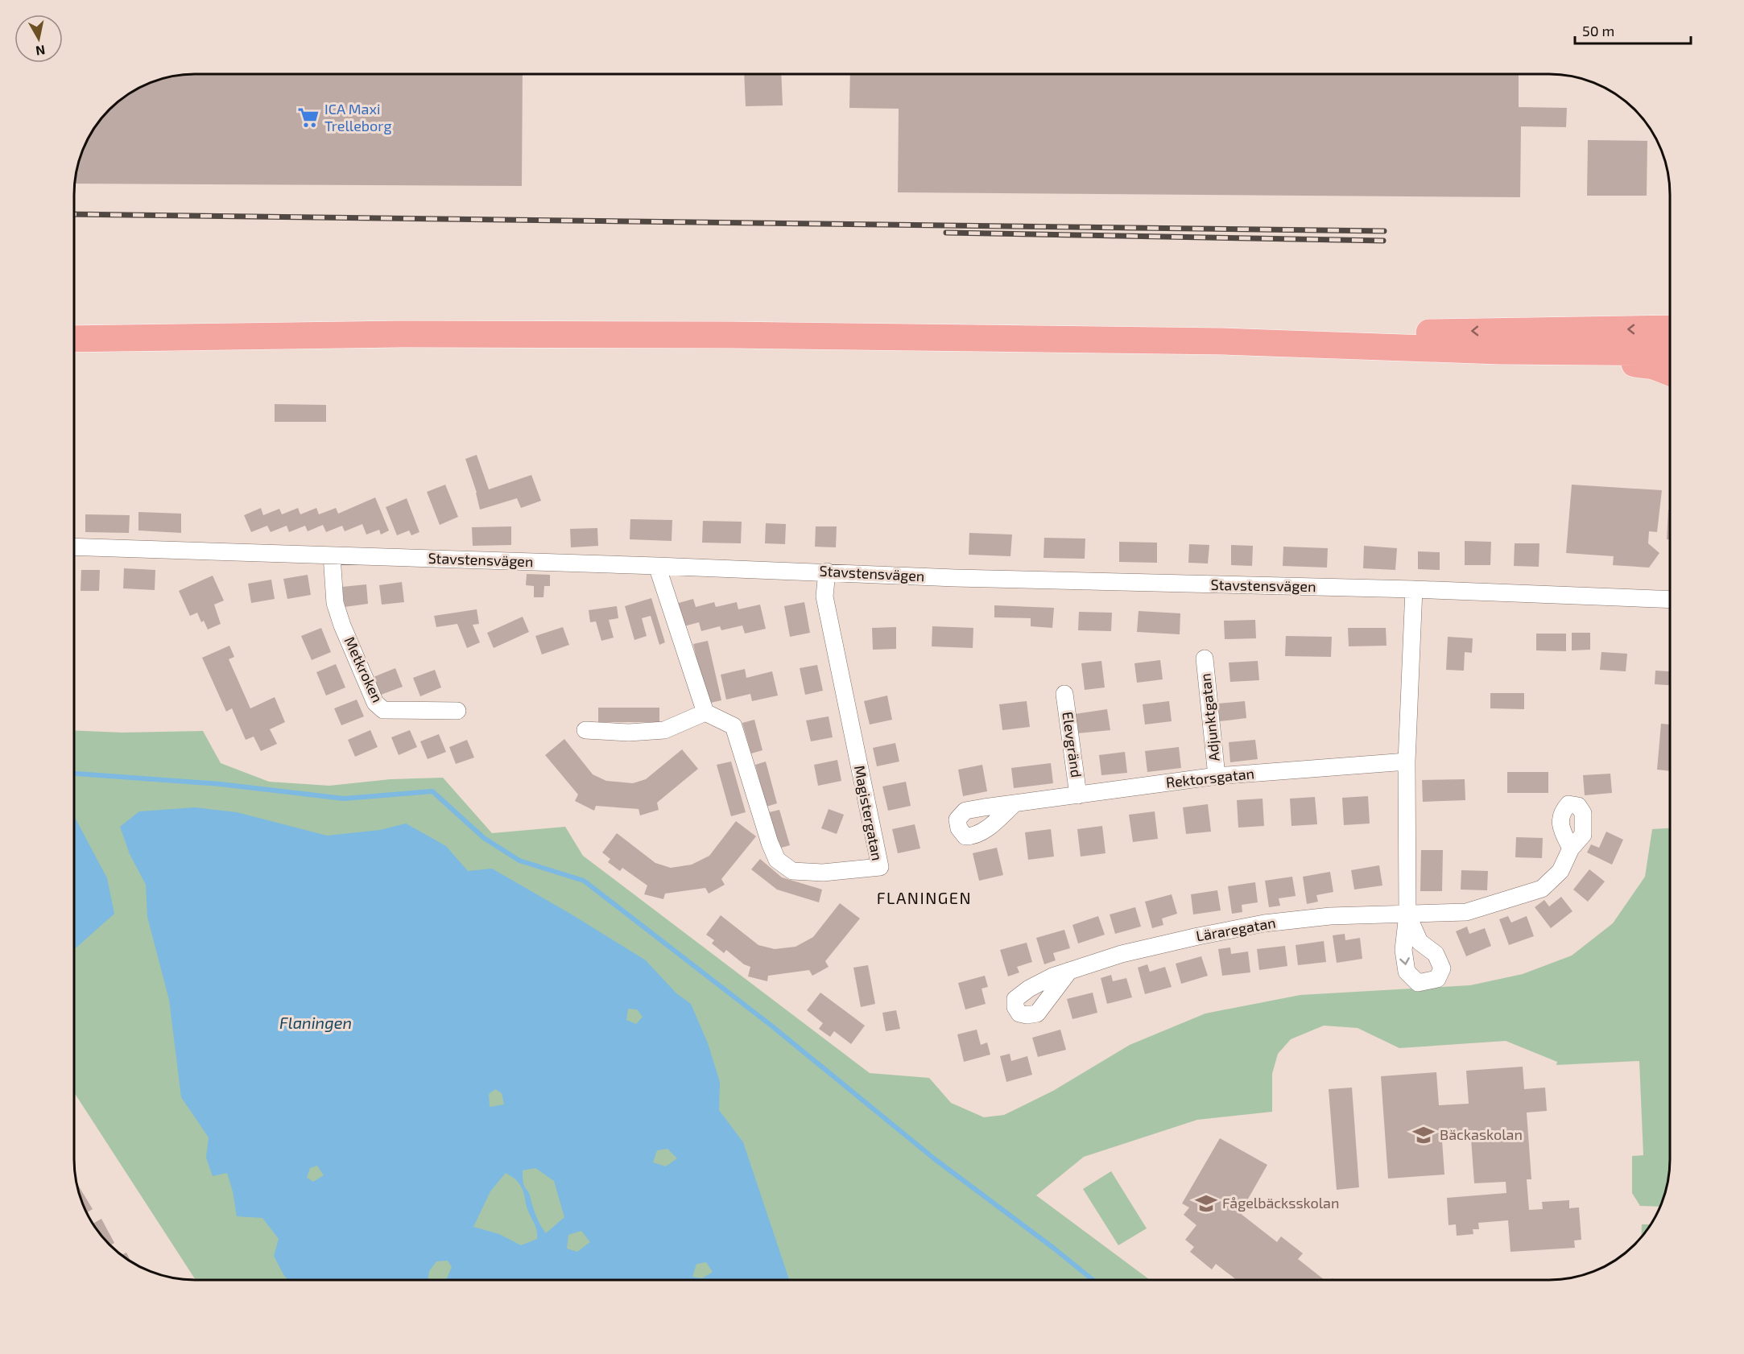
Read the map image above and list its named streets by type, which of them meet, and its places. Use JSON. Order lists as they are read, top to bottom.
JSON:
{
  "streets": {
    "street": [
      "Stavstensvägen",
      "Metkroken",
      "Adjunktgatan",
      "Elevgränd",
      "Rektorsgatan",
      "Magistergatan",
      "Läraregatan"
    ]
  },
  "crossings": [
    ["Stavstensvägen", "Metkroken"],
    ["Stavstensvägen", "Magistergatan"],
    ["Adjunktgatan", "Rektorsgatan"],
    ["Elevgränd", "Rektorsgatan"]
  ],
  "districts": ["FLANINGEN"],
  "water": ["Flaningen"],
  "places": {
    "supermarket": ["ICA Maxi Trelleborg"],
    "school or university": ["Bäckaskolan", "Fågelbäcksskolan"]
  },
  "scale_bar": "50 m",
  "north": "bottom"
}
